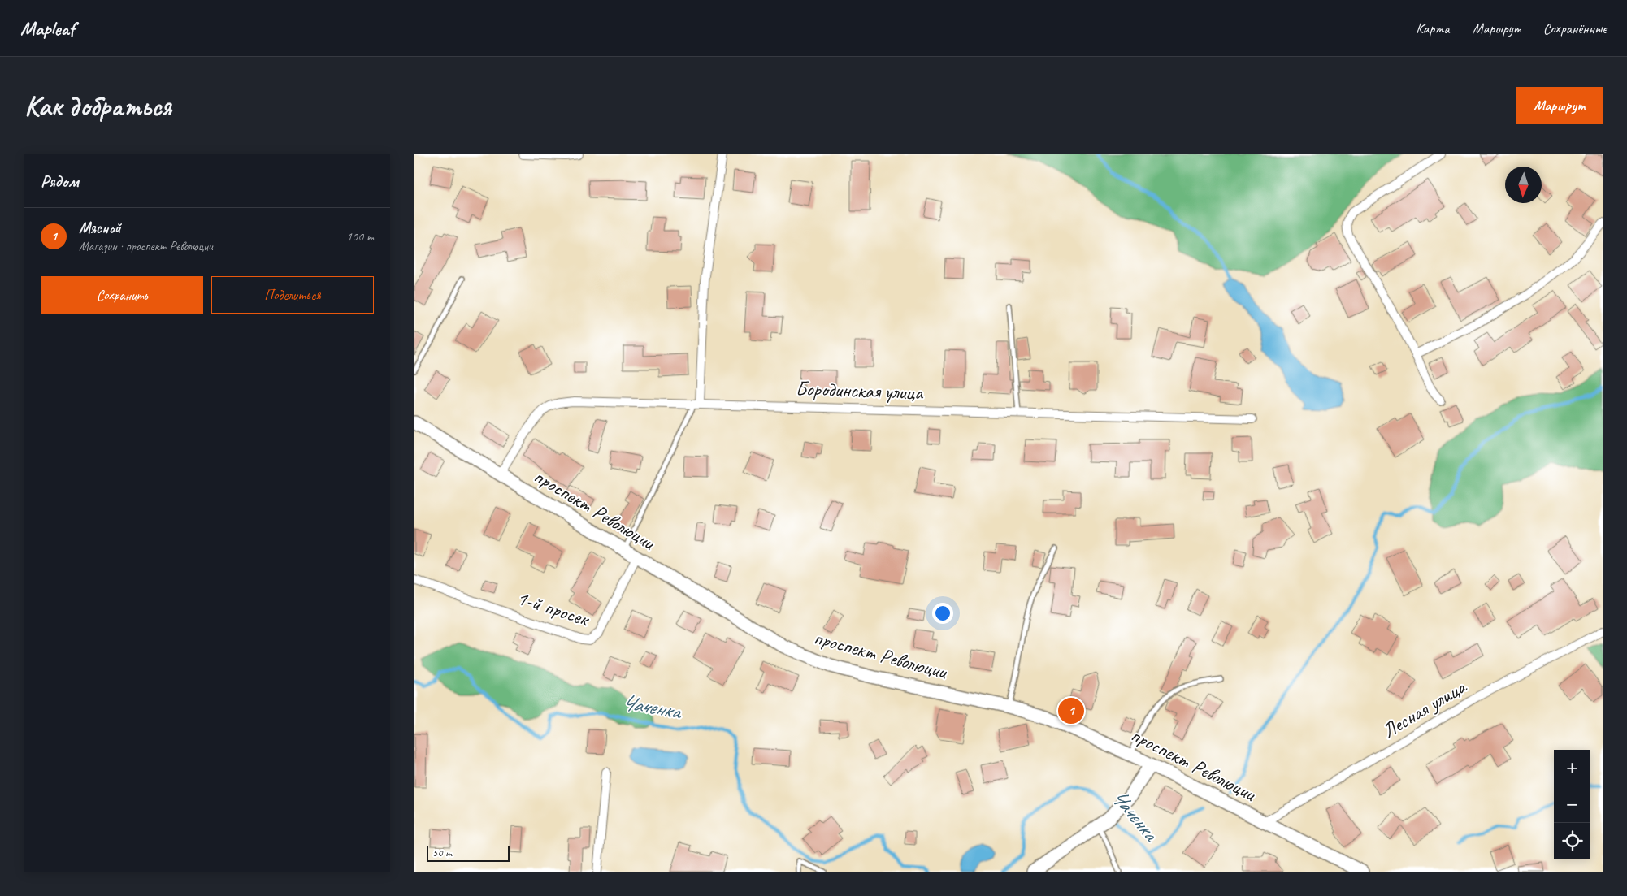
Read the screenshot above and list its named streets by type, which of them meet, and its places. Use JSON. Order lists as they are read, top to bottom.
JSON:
{
  "streets": {
    "street": [
      "Бородинская улица",
      "проспект Революции",
      "1-й просек",
      "Лесная улица"
    ]
  },
  "crossings": [
    ["Бородинская улица", "проспект Революции"],
    ["проспект Революции", "1-й просек"],
    ["проспект Революции", "Лесная улица"]
  ],
  "water": ["Чаченка"],
  "scale_bar": "50 m",
  "north": "bottom",
  "page": {
    "header": "Mapleaf",
    "nav": ["Карта", "Маршрут", "Сохранённые"],
    "buttons": [
      "Маршрут",
      ["Сохранить", "Поделиться"]
    ],
    "title": "Как добраться",
    "heading": "Рядом",
    "list": [
      {
        "mark": "1",
        "name": "Мясной",
        "note": "Магазин · проспект Революции",
        "value": "100 m"
      }
    ],
    "pins": "1",
    "map_buttons": ["+", "−"],
    "scale": "50 m"
  }
}
